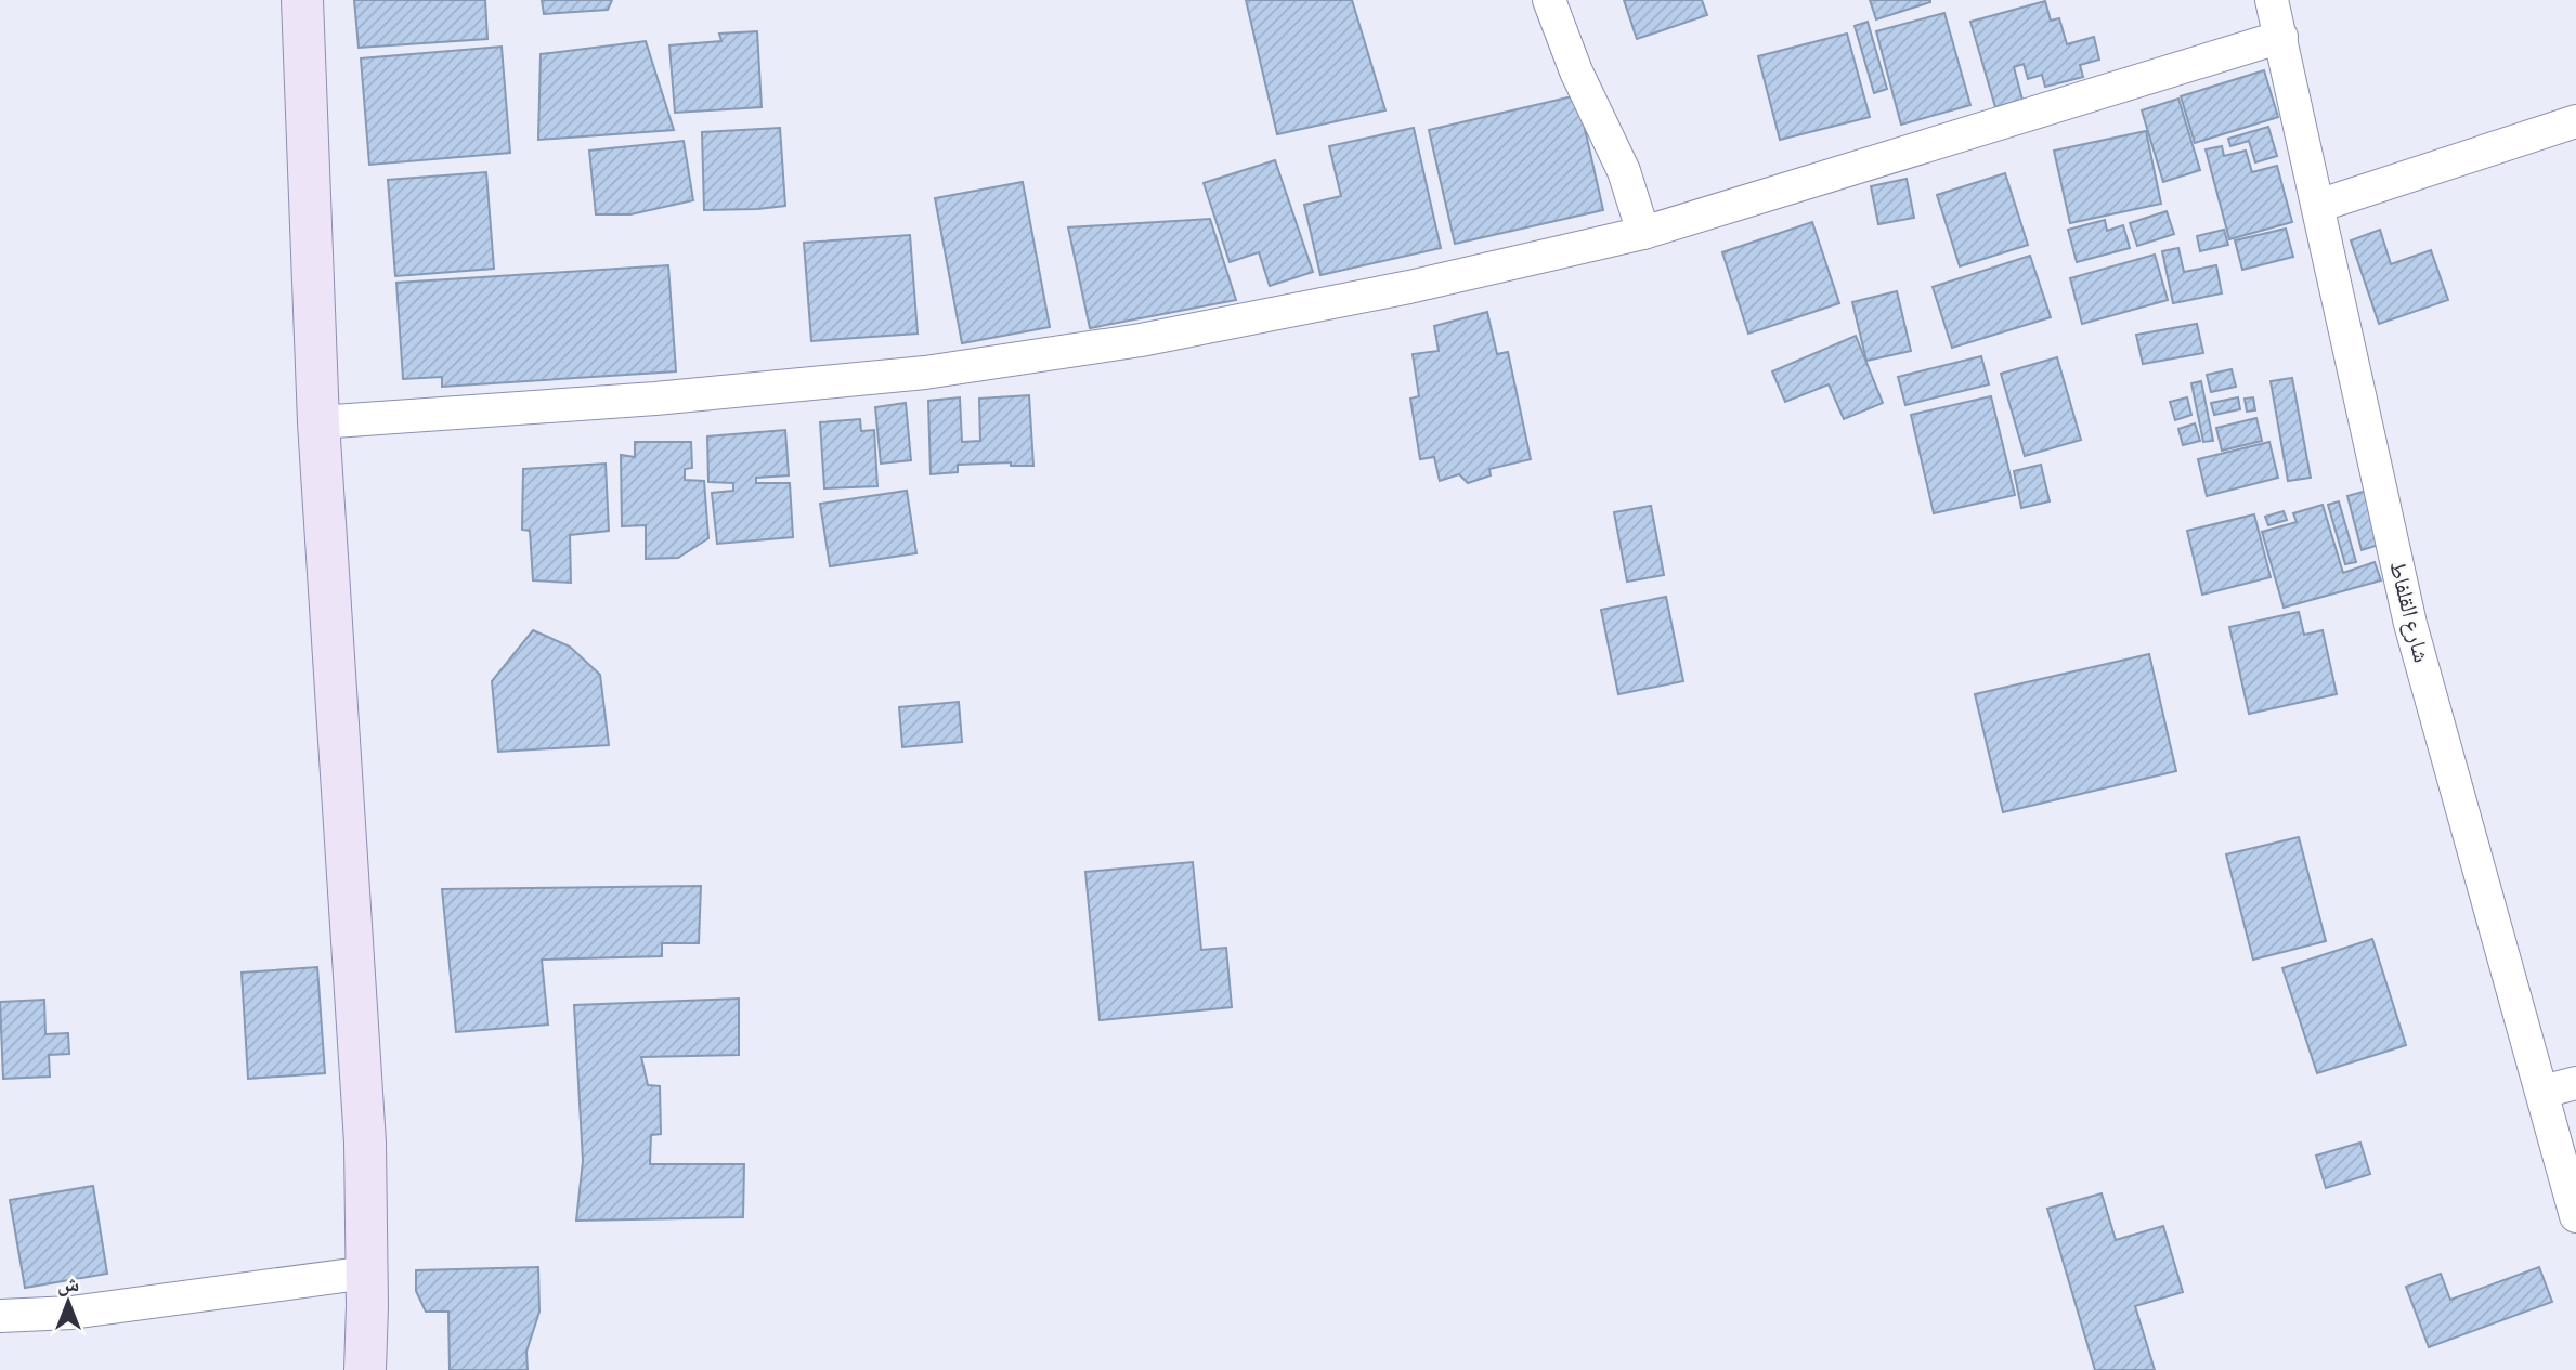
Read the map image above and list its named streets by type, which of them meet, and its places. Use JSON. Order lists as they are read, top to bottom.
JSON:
{
  "streets": {
    "street": ["شارع القلفاط"]
  },
  "north": "top"
}
